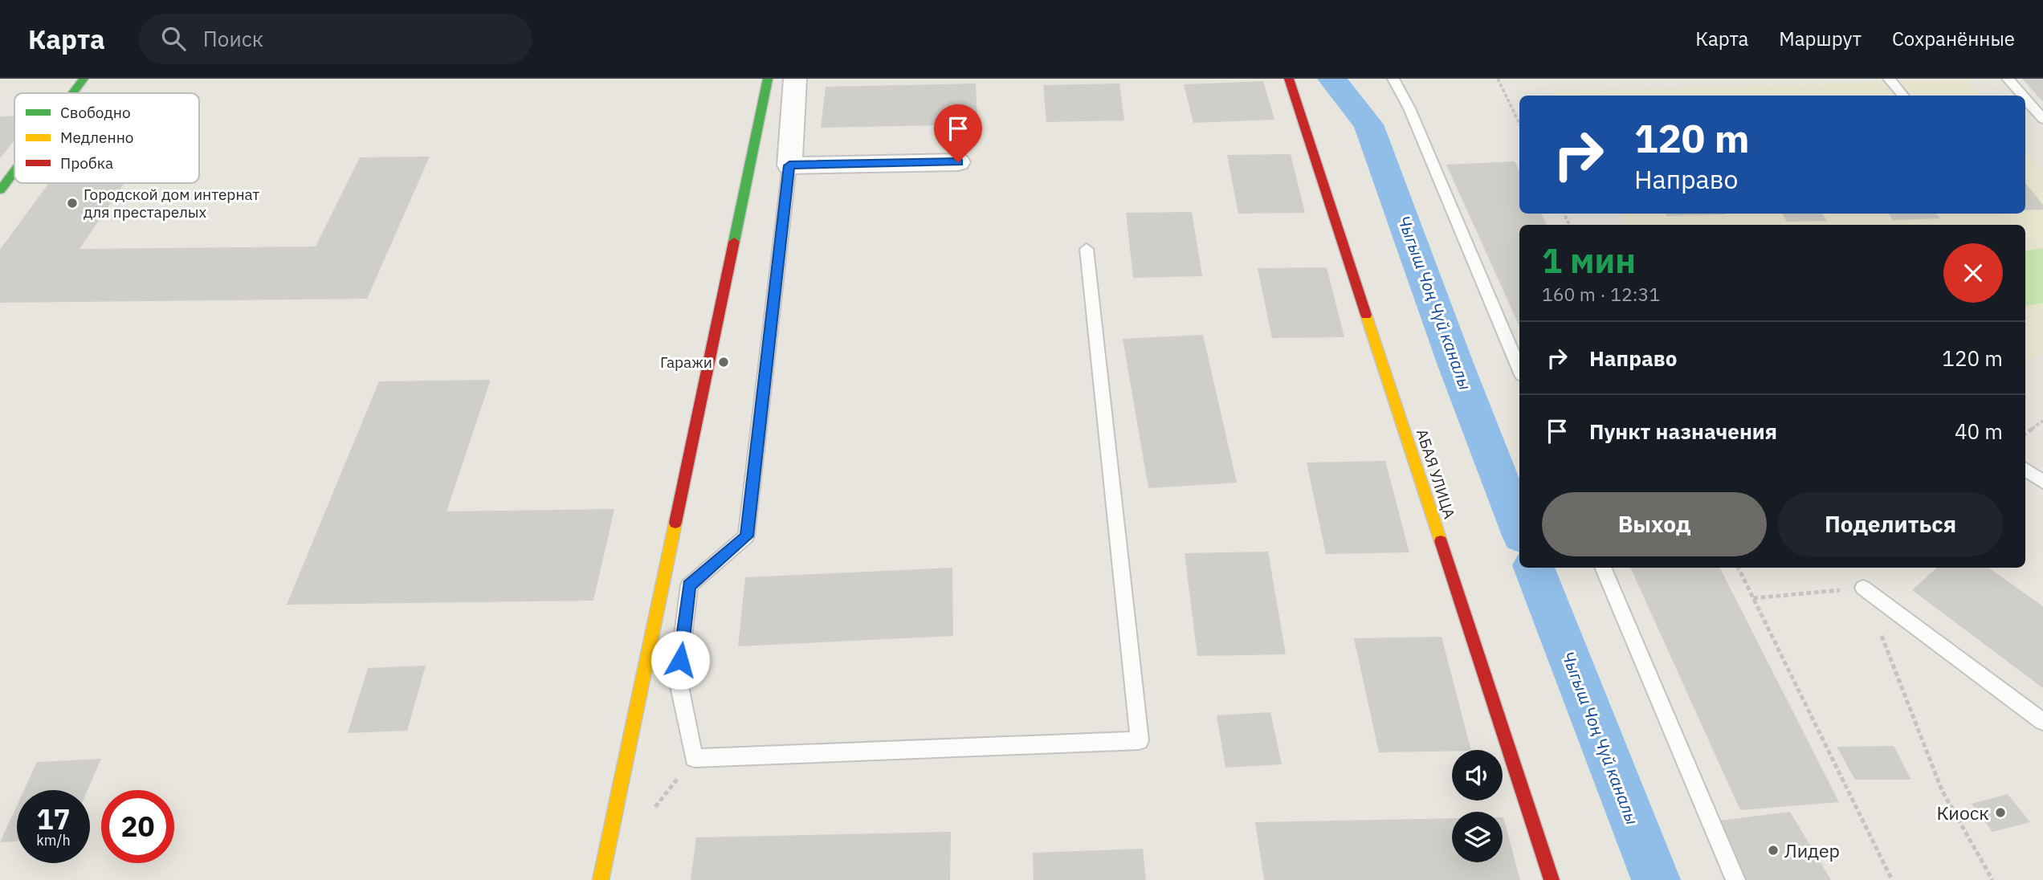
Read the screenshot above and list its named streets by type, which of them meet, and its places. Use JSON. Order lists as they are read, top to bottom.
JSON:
{
  "streets": {
    "street": ["АБАЯ УЛИЦА"]
  },
  "water": ["Чыгыш Чоң Чүй каналы"],
  "places": [
    "Городской дом интернат для престарелых",
    "Гаражи",
    "Киоск",
    "Лидер"
  ],
  "legend": ["Свободно", "Медленно", "Пробка"],
  "page": {
    "header": "Карта",
    "search": "Поиск",
    "nav": ["Карта", "Маршрут", "Сохранённые"],
    "turn": ["120 m", "Направо"],
    "heading": ["1 мин", "160 m · 12:31"],
    "list": [
      {
        "name": "Направо",
        "value": "120 m"
      },
      {
        "name": "Пункт назначения",
        "value": "40 m"
      }
    ],
    "buttons": ["Выход", "Поделиться"],
    "speed": "17 km/h",
    "limit": "20"
  }
}
